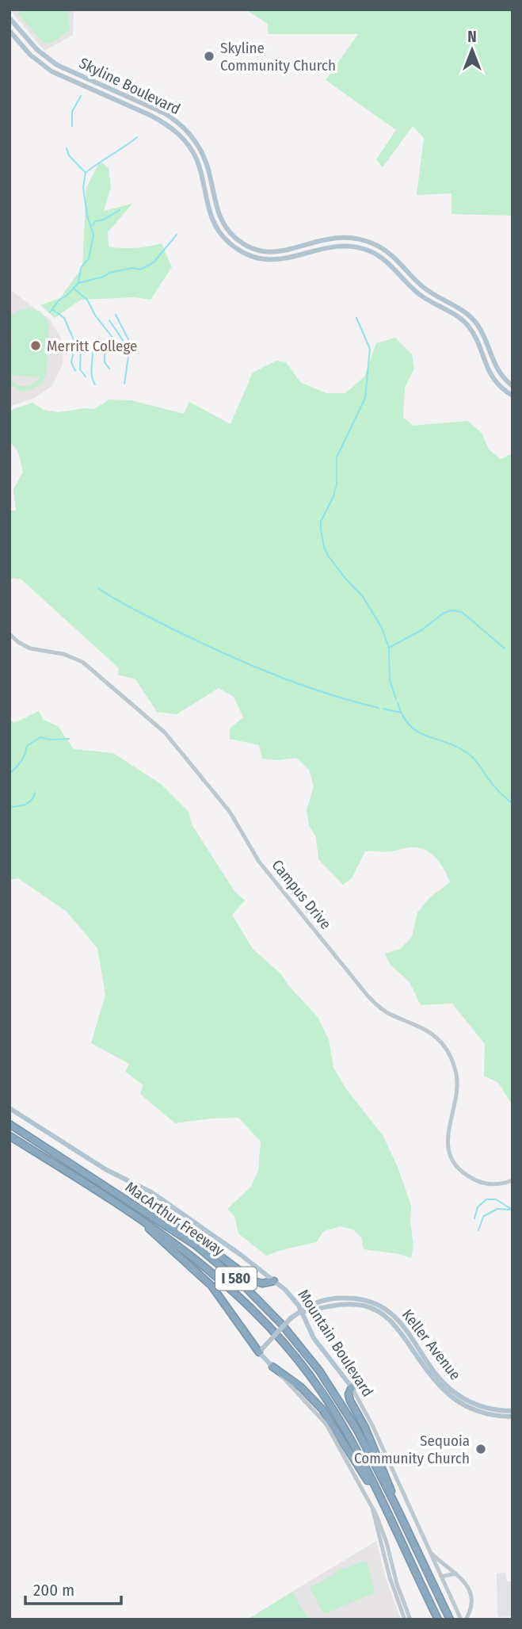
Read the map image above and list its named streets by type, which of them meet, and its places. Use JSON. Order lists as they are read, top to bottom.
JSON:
{
  "streets": {
    "highway": ["MacArthur Freeway", "I 580"],
    "main road": ["Skyline Boulevard", "Mountain Boulevard", "Keller Avenue"],
    "street": ["Campus Drive"]
  },
  "crossings": [
    ["Mountain Boulevard", "Keller Avenue"]
  ],
  "places": ["Skyline Community Church", "Merritt College", "Sequoia Community Church"],
  "scale_bar": "200 m",
  "north": "top"
}
